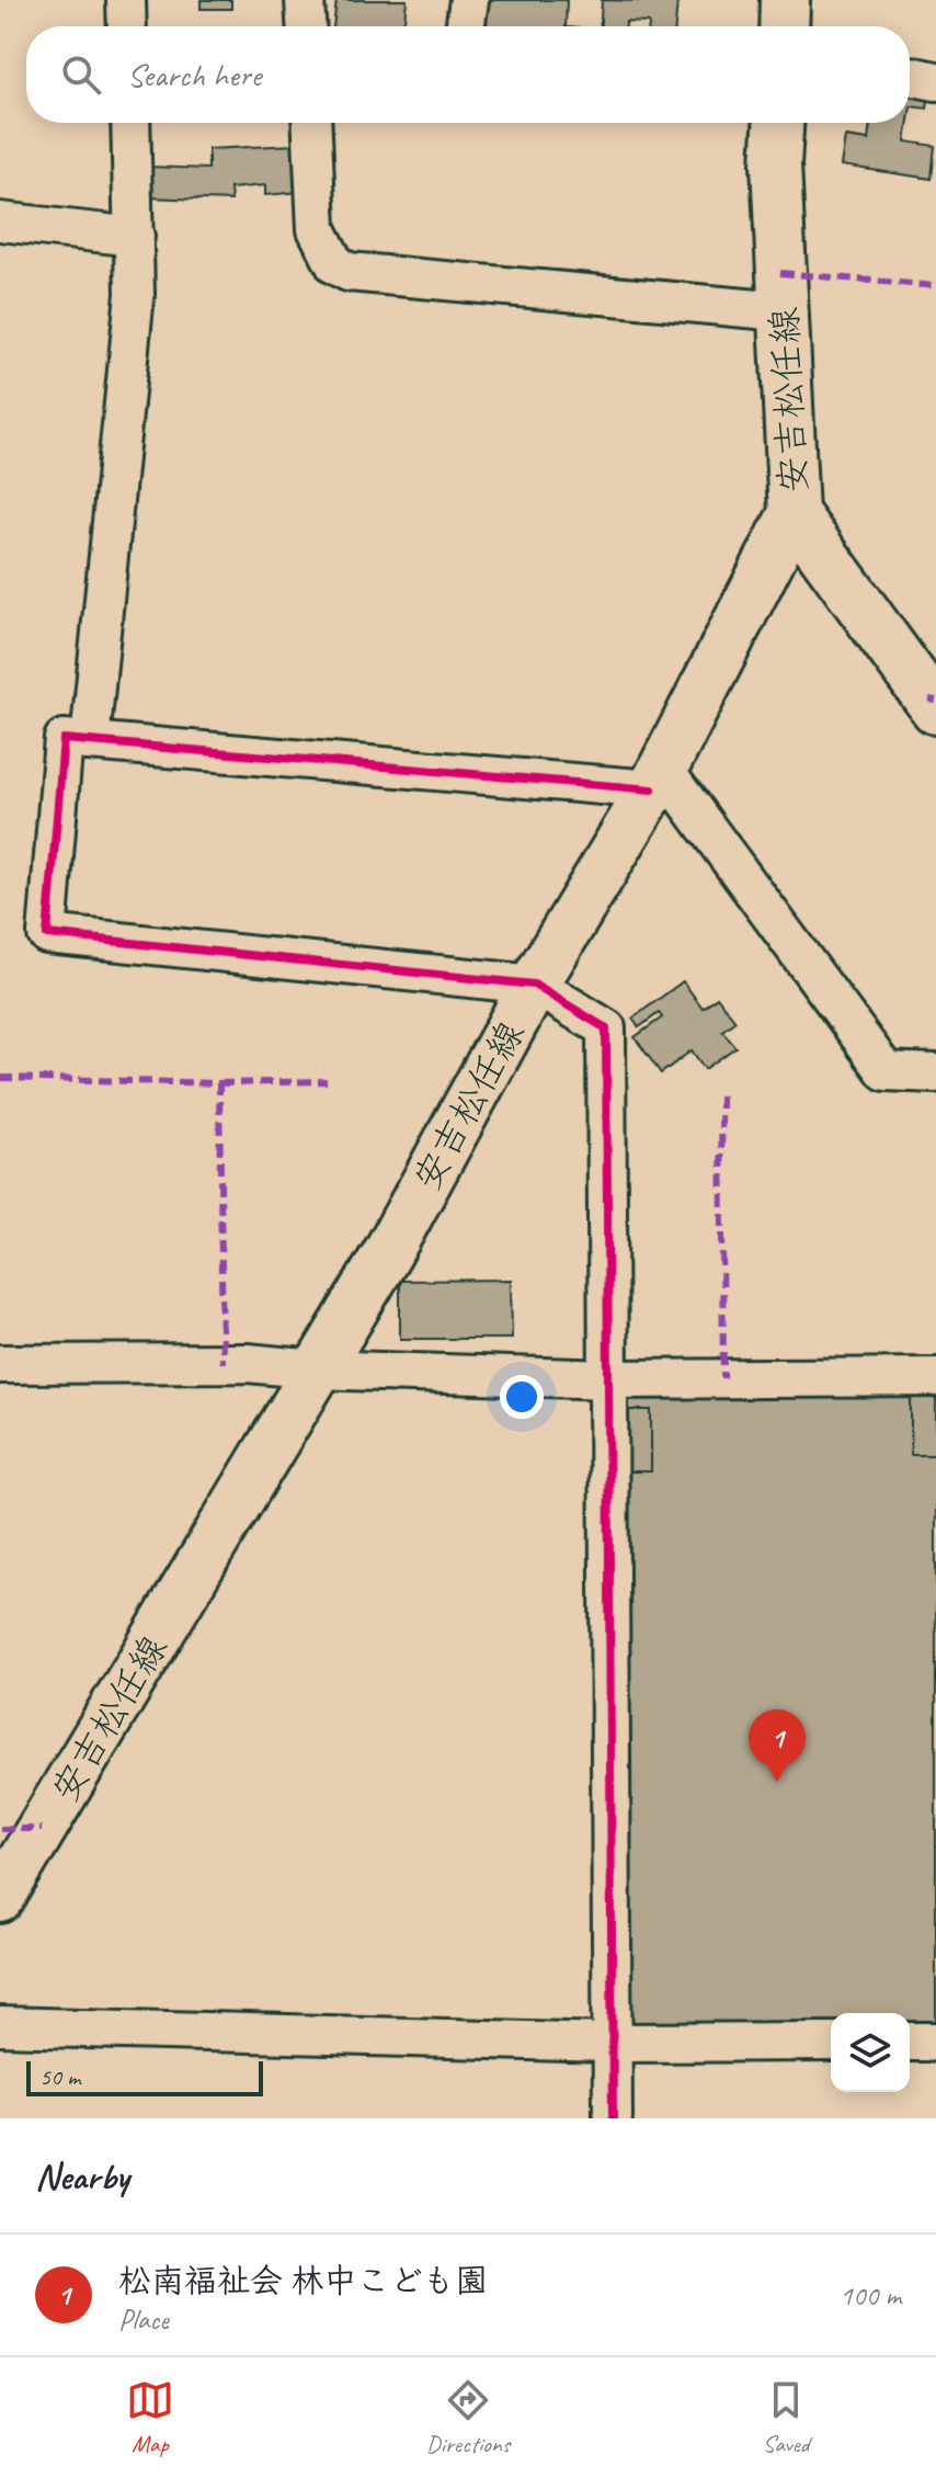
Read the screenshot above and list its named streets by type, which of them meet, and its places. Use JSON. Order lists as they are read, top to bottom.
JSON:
{
  "streets": {
    "main road": ["安吉松任線"]
  },
  "scale_bar": "50 m",
  "page": {
    "search": "Search here",
    "pins": "1",
    "scale": "50 m",
    "heading": "Nearby",
    "list": [
      {
        "mark": "1",
        "name": "松南福祉会 林中こども園",
        "note": "Place",
        "value": "100 m"
      }
    ],
    "nav": ["Map", "Directions", "Saved"]
  }
}
